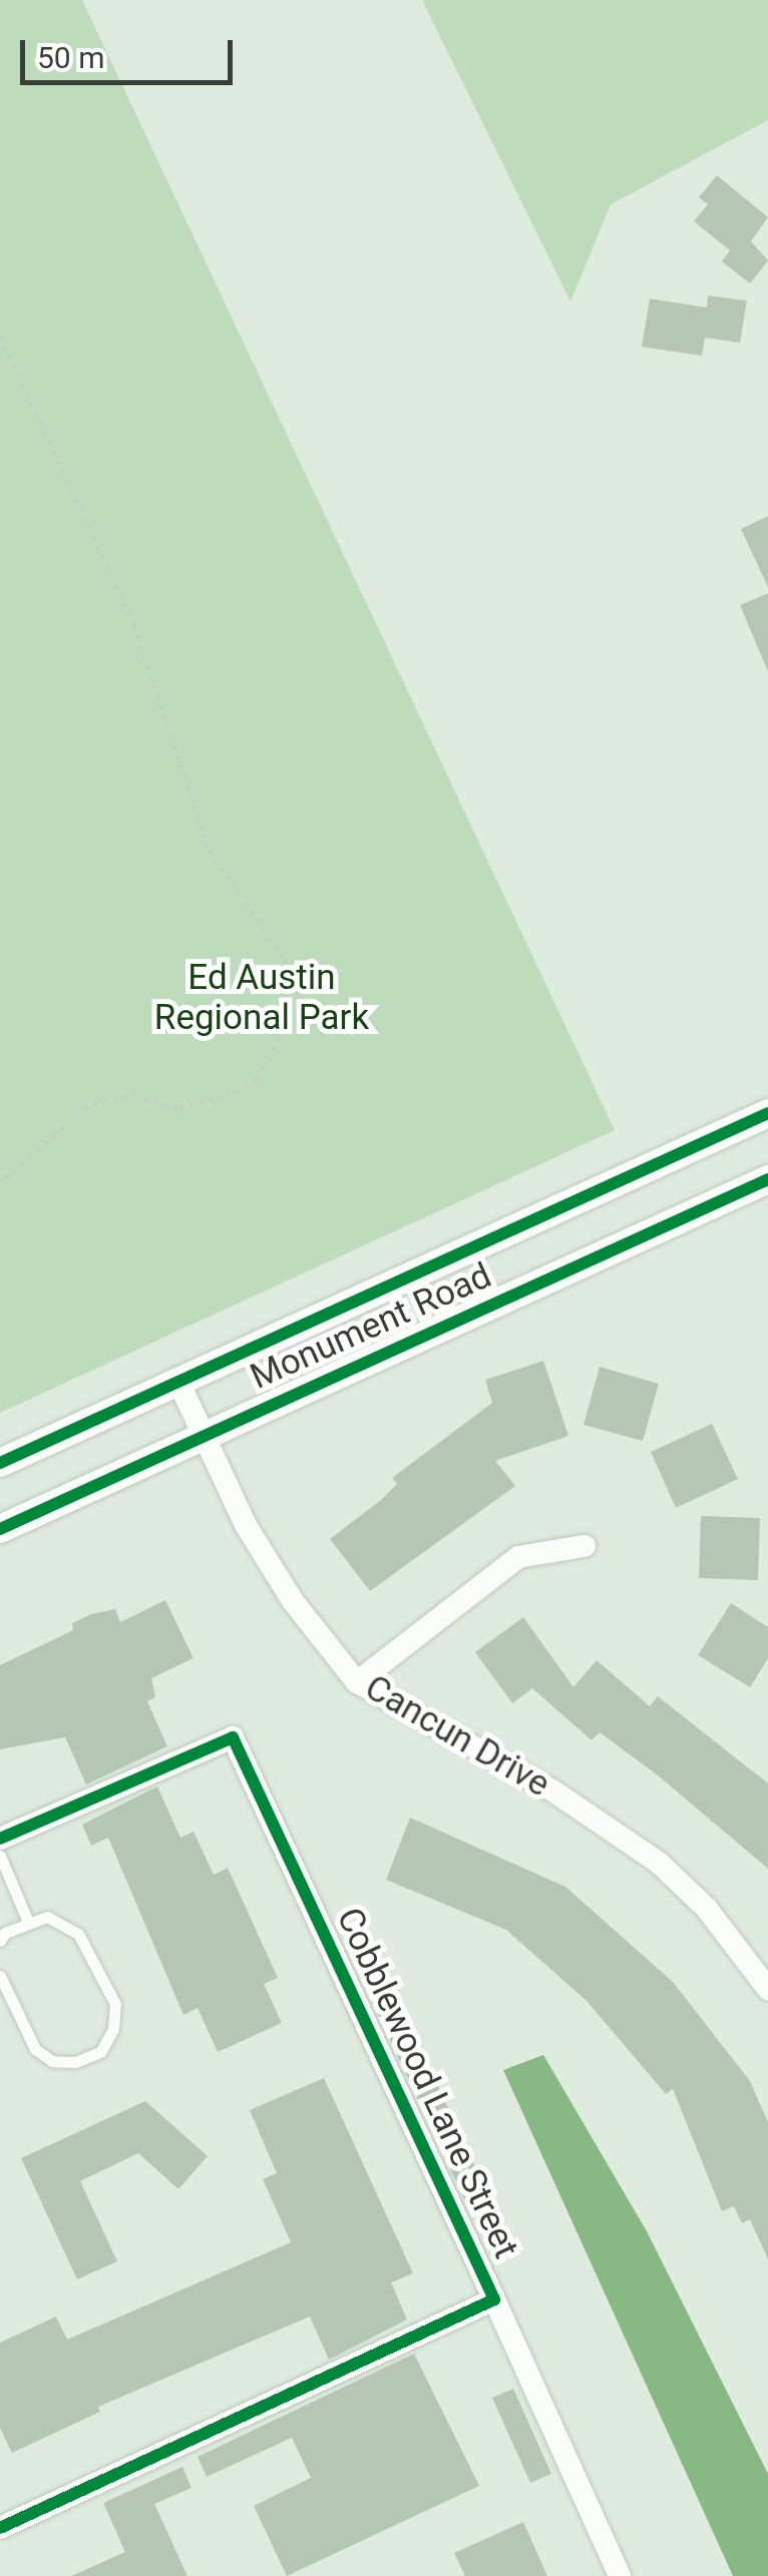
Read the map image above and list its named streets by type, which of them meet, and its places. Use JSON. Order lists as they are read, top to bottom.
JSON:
{
  "streets": {
    "street": ["Monument Road", "Cancun Drive", "Cobblewood Lane Street"]
  },
  "crossings": [
    ["Monument Road", "Cancun Drive"]
  ],
  "parks": ["Ed Austin Regional Park"],
  "scale_bar": "50 m"
}
